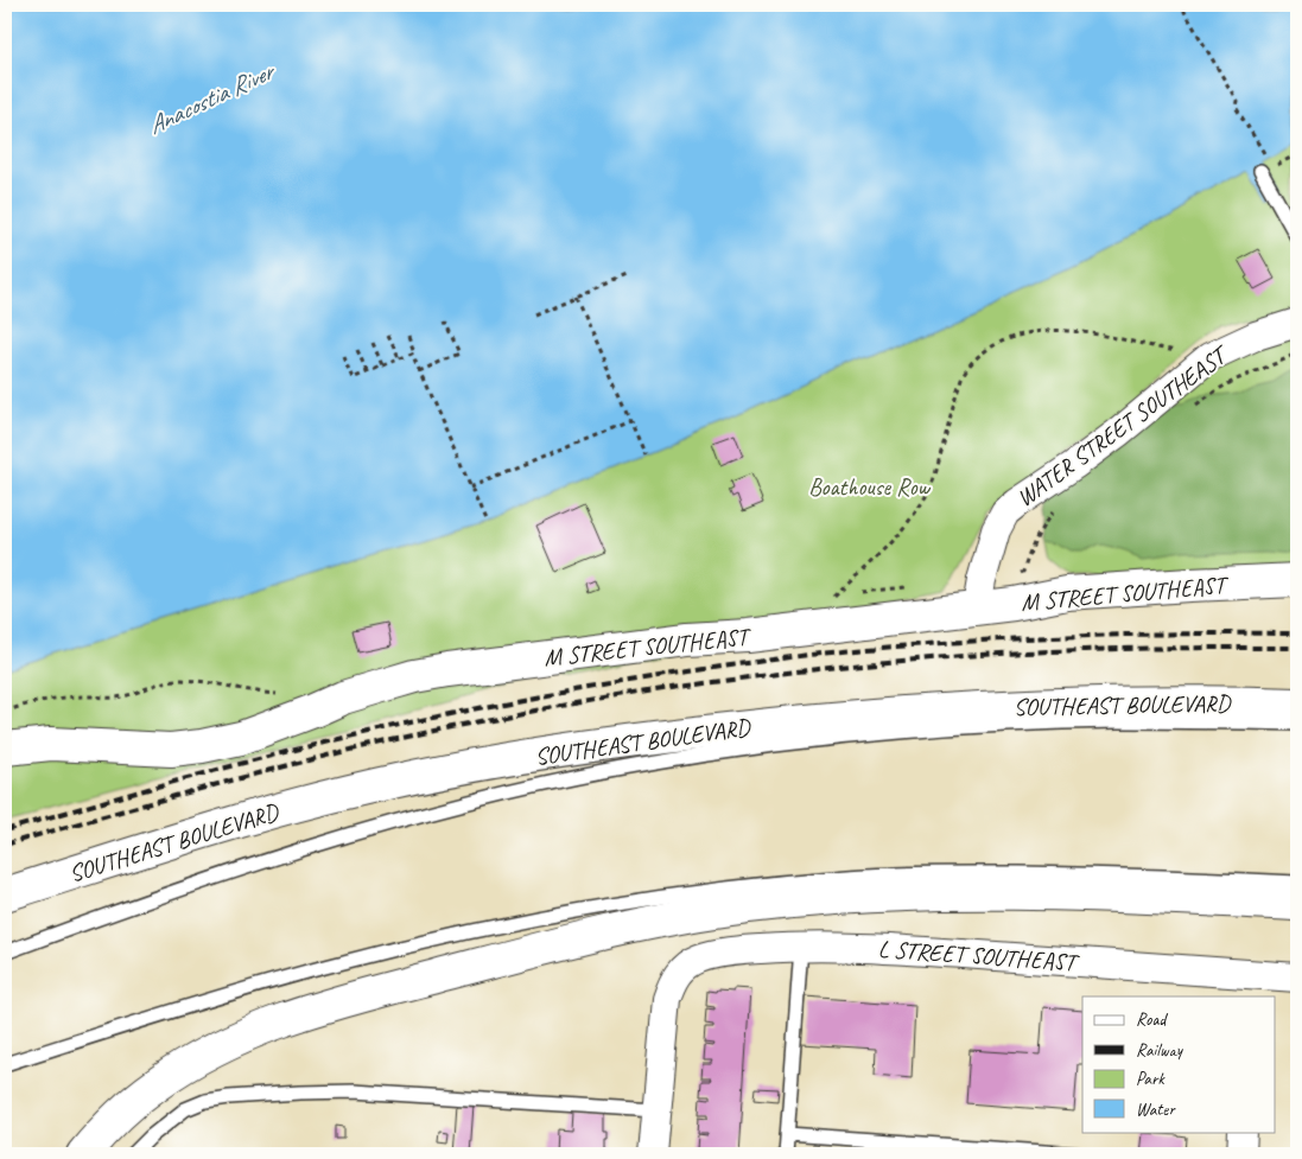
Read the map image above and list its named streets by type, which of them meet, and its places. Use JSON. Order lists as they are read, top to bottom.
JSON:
{
  "streets": {
    "main road": ["M STREET SOUTHEAST", "SOUTHEAST BOULEVARD"],
    "street": ["WATER STREET SOUTHEAST", "L STREET SOUTHEAST"]
  },
  "crossings": [
    ["WATER STREET SOUTHEAST", "M STREET SOUTHEAST"]
  ],
  "water": ["Anacostia River"],
  "parks": ["Boathouse Row"],
  "legend": [
    "Road",
    "Railway",
    "Park",
    "Water"
  ]
}
